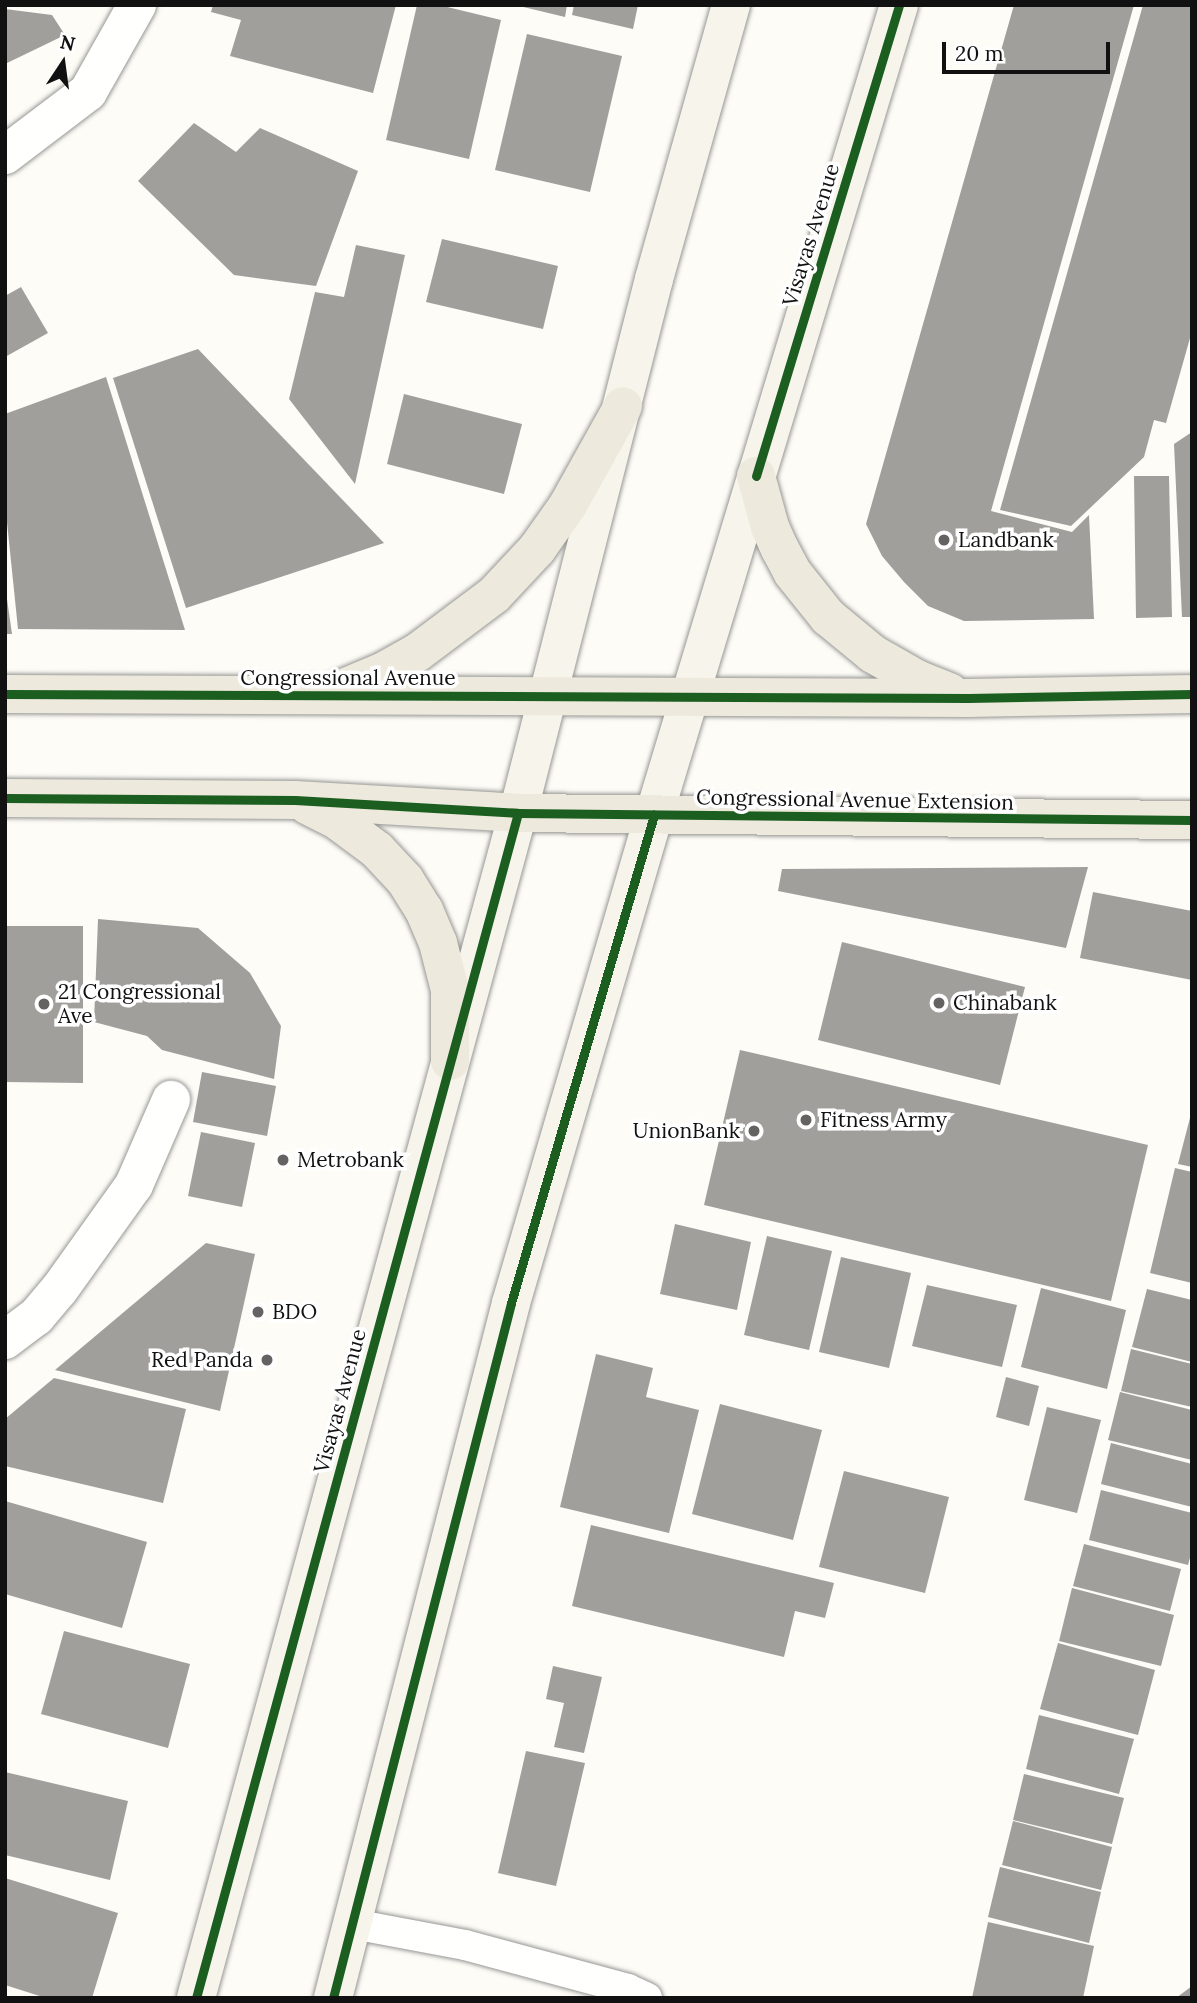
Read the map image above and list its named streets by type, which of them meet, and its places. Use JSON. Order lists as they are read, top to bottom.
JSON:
{
  "streets": {
    "main road": ["Visayas Avenue", "Congressional Avenue", "Congressional Avenue Extension"]
  },
  "crossings": [
    ["Visayas Avenue", "Congressional Avenue"],
    ["Visayas Avenue", "Congressional Avenue Extension"]
  ],
  "places": [
    "Landbank",
    "Chinabank",
    "21 Congressional Ave",
    "Fitness Army",
    "UnionBank",
    "Metrobank",
    "BDO",
    "Red Panda"
  ],
  "scale_bar": "20 m",
  "north": "top"
}
